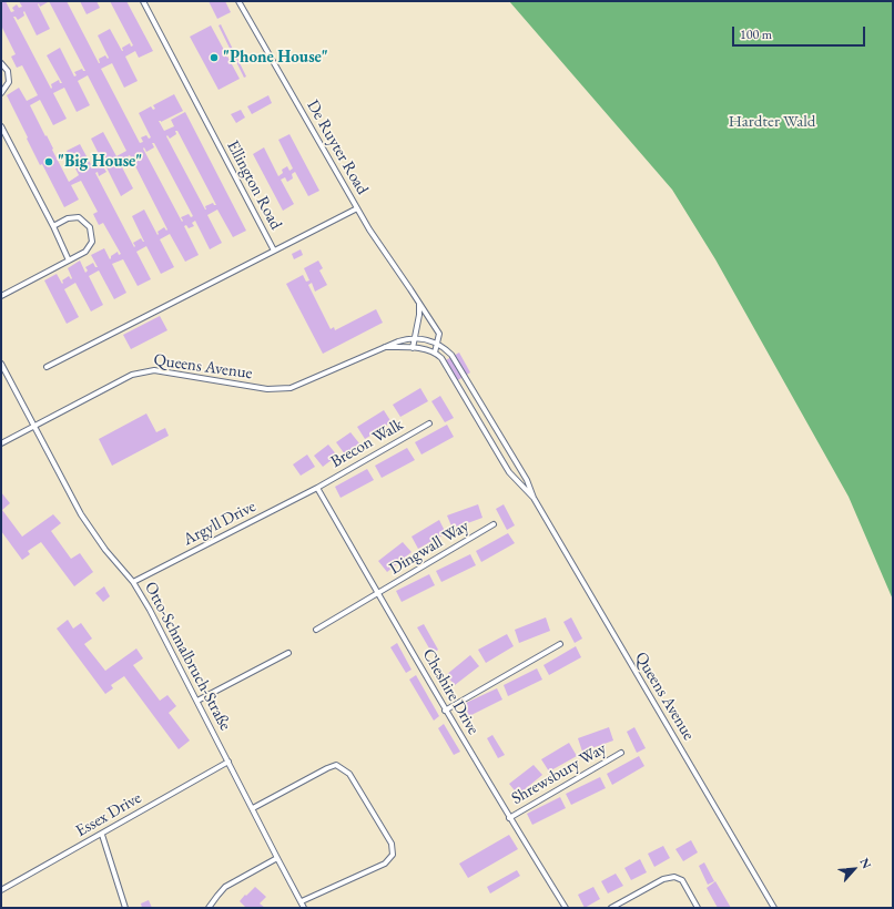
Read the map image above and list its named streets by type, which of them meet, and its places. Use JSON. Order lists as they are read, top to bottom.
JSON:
{
  "streets": {
    "lane": [
      "De Ruyter Road",
      "Ellington Road",
      "Queens Avenue",
      "Brecon Walk",
      "Argyll Drive",
      "Dingwall Way",
      "Otto-Schmalbruch-Straße",
      "Cheshire Drive",
      "Shrewsbury Way",
      "Essex Drive"
    ]
  },
  "crossings": [
    ["De Ruyter Road", "Queens Avenue"],
    ["Queens Avenue", "Otto-Schmalbruch-Straße"],
    ["Brecon Walk", "Argyll Drive"],
    ["Brecon Walk", "Cheshire Drive"],
    ["Argyll Drive", "Otto-Schmalbruch-Straße"],
    ["Argyll Drive", "Cheshire Drive"],
    ["Dingwall Way", "Cheshire Drive"],
    ["Otto-Schmalbruch-Straße", "Essex Drive"],
    ["Cheshire Drive", "Shrewsbury Way"]
  ],
  "parks": ["Hardter Wald"],
  "places": ["\"Phone House\"", "\"Big House\""],
  "scale_bar": "100 m",
  "north": "top right"
}
